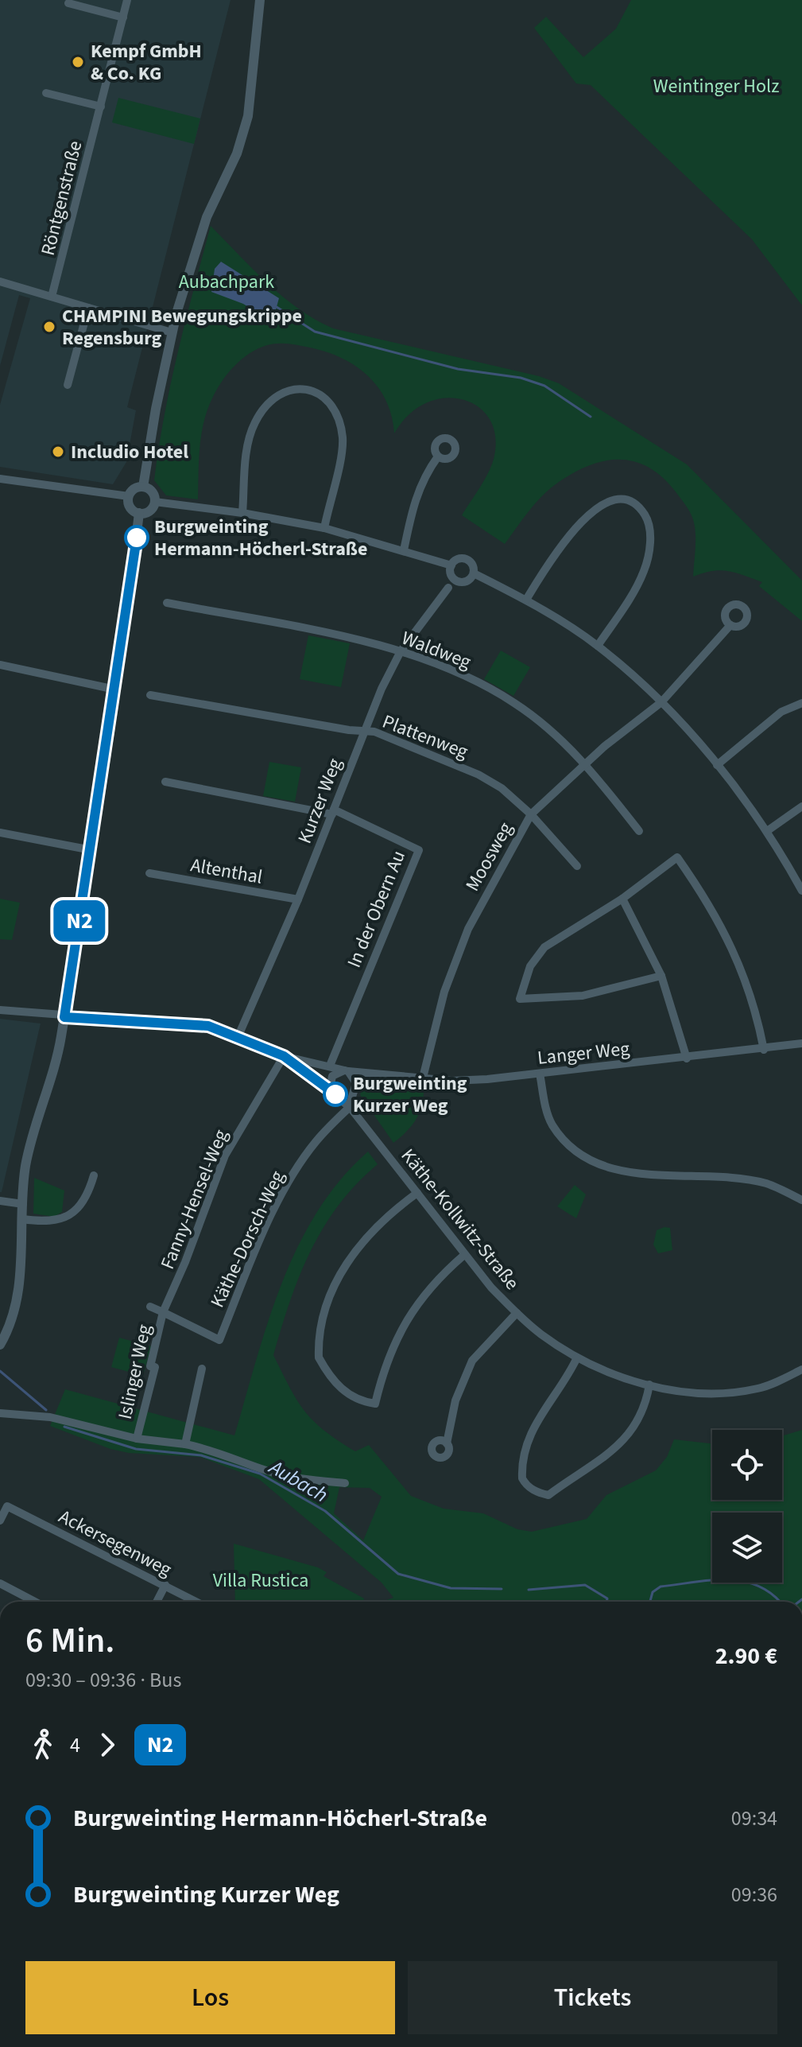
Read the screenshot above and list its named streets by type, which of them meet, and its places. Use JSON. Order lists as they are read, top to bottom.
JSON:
{
  "streets": {
    "street": [
      "Röntgenstraße",
      "Waldweg",
      "Plattenweg",
      "Kurzer Weg",
      "Moosweg",
      "Altenthal",
      "In der Obern Au",
      "Langer Weg",
      "Fanny-Hensel-Weg",
      "Käthe-Kollwitz-Straße",
      "Käthe-Dorsch-Weg",
      "Islinger Weg",
      "Ackersegenweg"
    ]
  },
  "crossings": [
    ["Waldweg", "Kurzer Weg"],
    ["Waldweg", "Moosweg"],
    ["Plattenweg", "Kurzer Weg"],
    ["Plattenweg", "Moosweg"],
    ["Kurzer Weg", "Altenthal"],
    ["Kurzer Weg", "In der Obern Au"],
    ["Kurzer Weg", "Langer Weg"],
    ["Moosweg", "Langer Weg"],
    ["In der Obern Au", "Langer Weg"],
    ["Langer Weg", "Fanny-Hensel-Weg"],
    ["Langer Weg", "Käthe-Kollwitz-Straße"],
    ["Fanny-Hensel-Weg", "Käthe-Kollwitz-Straße"],
    ["Fanny-Hensel-Weg", "Käthe-Dorsch-Weg"],
    ["Fanny-Hensel-Weg", "Islinger Weg"],
    ["Käthe-Kollwitz-Straße", "Käthe-Dorsch-Weg"],
    ["Käthe-Dorsch-Weg", "Islinger Weg"]
  ],
  "water": ["Aubach"],
  "parks": ["Weintinger Holz", "Aubachpark", "Villa Rustica"],
  "places": [
    "Kempf GmbH & Co. KG",
    "CHAMPINI Bewegungskrippe Regensburg",
    "Includio Hotel",
    "Burgweinting Hermann-Höcherl-Straße",
    "Burgweinting Kurzer Weg"
  ],
  "lines": ["bus line N2"],
  "page": {
    "on_map": "N2",
    "heading": ["6 Min.", "09:30 – 09:36 · Bus", "2.90 €"],
    "legs": ["4", "N2"],
    "list": [
      {
        "name": "Burgweinting Hermann-Höcherl-Straße",
        "value": "09:34"
      },
      {
        "name": "Burgweinting Kurzer Weg",
        "value": "09:36"
      }
    ],
    "buttons": ["Los", "Tickets"]
  }
}
